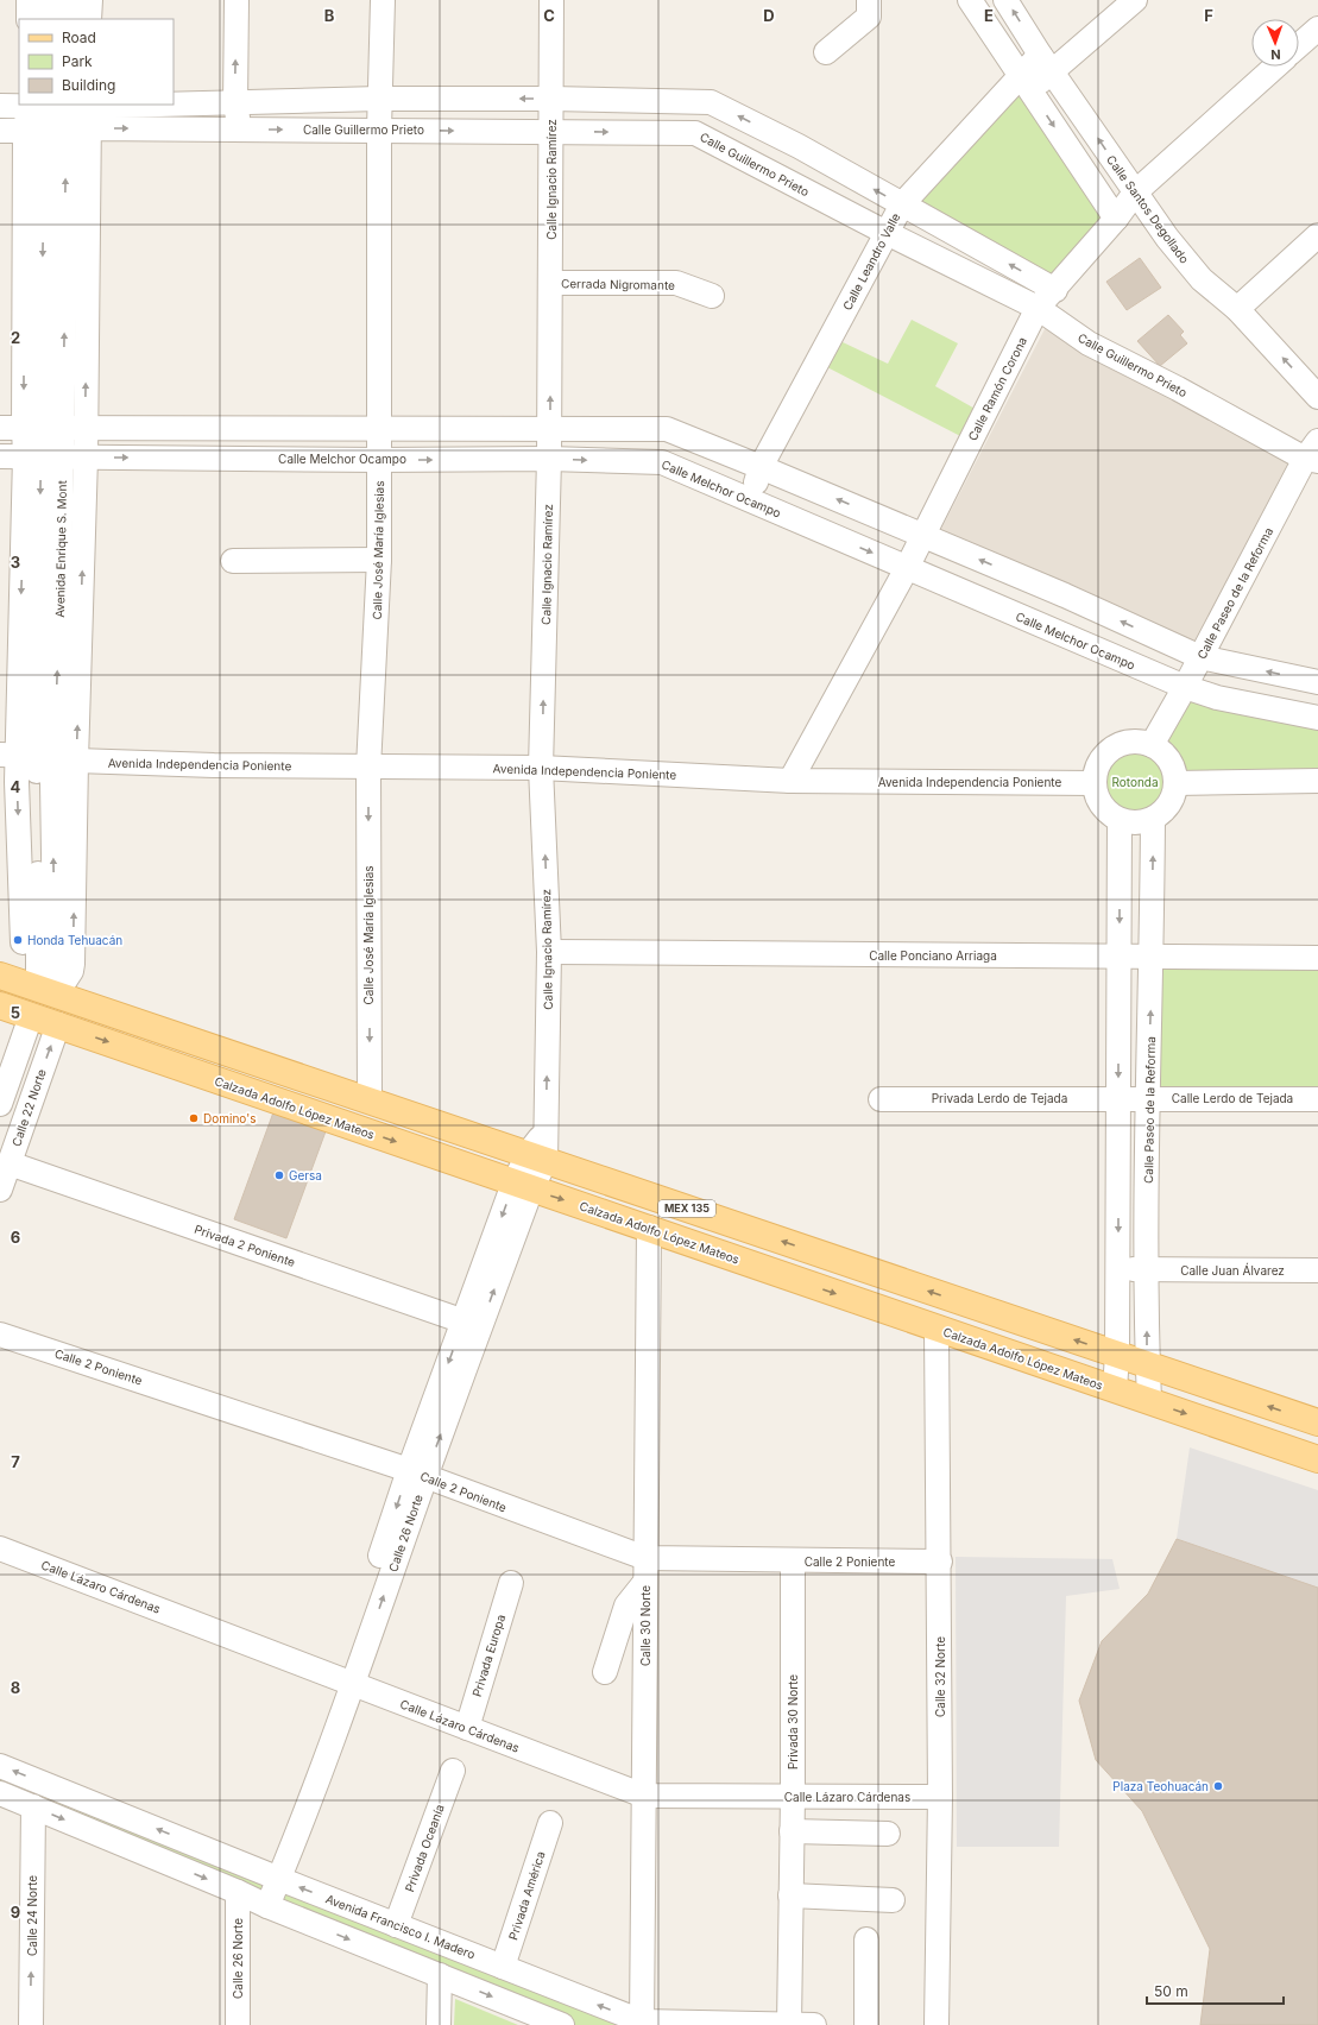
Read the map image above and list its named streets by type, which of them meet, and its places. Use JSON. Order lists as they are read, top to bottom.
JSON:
{
  "streets": {
    "main road": ["Calzada Adolfo López Mateos", "MEX 135"],
    "street": [
      "Calle Guillermo Prieto",
      "Calle Ignacio Ramírez",
      "Calle Santos Degollado",
      "Calle Leandro Valle",
      "Cerrada Nigromante",
      "Calle Ramón Corona",
      "Calle Melchor Ocampo",
      "Avenida Enrique S. Mont",
      "Calle José María Iglesias",
      "Calle Paseo de la Reforma",
      "Avenida Independencia Poniente",
      "Calle Ponciano Arriaga",
      "Privada Lerdo de Tejada",
      "Calle Lerdo de Tejada",
      "Calle 22 Norte",
      "Privada 2 Poniente",
      "Calle Juan Álvarez",
      "Calle 2 Poniente",
      "Calle 26 Norte",
      "Calle Lázaro Cárdenas",
      "Calle 30 Norte",
      "Privada Europa",
      "Calle 32 Norte",
      "Privada 30 Norte",
      "Privada Oceanía",
      "Privada América",
      "Calle 24 Norte",
      "Avenida Francisco I. Madero"
    ]
  },
  "crossings": [
    ["Calle Guillermo Prieto", "Calle Ignacio Ramírez"],
    ["Calle Guillermo Prieto", "Calle Leandro Valle"],
    ["Calle Guillermo Prieto", "Calle Ramón Corona"],
    ["Calle Guillermo Prieto", "Avenida Enrique S. Mont"],
    ["Calle Guillermo Prieto", "Calle José María Iglesias"],
    ["Calle Guillermo Prieto", "Calle Paseo de la Reforma"],
    ["Calle Ignacio Ramírez", "Cerrada Nigromante"],
    ["Calle Ignacio Ramírez", "Calle Melchor Ocampo"],
    ["Calle Ignacio Ramírez", "Avenida Independencia Poniente"],
    ["Calle Ignacio Ramírez", "Calle Ponciano Arriaga"],
    ["Calle Ignacio Ramírez", "MEX 135"],
    ["Calle Ignacio Ramírez", "Calle 26 Norte"],
    ["Calle Santos Degollado", "Calle Leandro Valle"],
    ["Calle Santos Degollado", "Calle Ramón Corona"],
    ["Calle Leandro Valle", "Calle Melchor Ocampo"],
    ["Calle Ramón Corona", "Calle Melchor Ocampo"],
    ["Calle Ramón Corona", "Avenida Independencia Poniente"],
    ["Calle Melchor Ocampo", "Avenida Enrique S. Mont"],
    ["Calle Melchor Ocampo", "Calle José María Iglesias"],
    ["Calle Melchor Ocampo", "Calle Paseo de la Reforma"],
    ["Avenida Enrique S. Mont", "Avenida Independencia Poniente"],
    ["Calle José María Iglesias", "Avenida Independencia Poniente"],
    ["Calle José María Iglesias", "MEX 135"],
    ["Calle Paseo de la Reforma", "Avenida Independencia Poniente"],
    ["Calle Paseo de la Reforma", "Calle Ponciano Arriaga"],
    ["Calle Paseo de la Reforma", "Calle Lerdo de Tejada"],
    ["Calle Paseo de la Reforma", "Calzada Adolfo López Mateos"],
    ["Calle Paseo de la Reforma", "MEX 135"],
    ["Calle Paseo de la Reforma", "Calle Juan Álvarez"],
    ["Privada Lerdo de Tejada", "Calle Lerdo de Tejada"],
    ["Calle 22 Norte", "Calzada Adolfo López Mateos"],
    ["Calle 22 Norte", "Privada 2 Poniente"],
    ["Calzada Adolfo López Mateos", "Calle 26 Norte"],
    ["Calzada Adolfo López Mateos", "Calle 30 Norte"],
    ["Calzada Adolfo López Mateos", "Calle 32 Norte"],
    ["MEX 135", "Calle 26 Norte"],
    ["Privada 2 Poniente", "Calle 26 Norte"],
    ["Calle 2 Poniente", "Calle 26 Norte"],
    ["Calle 2 Poniente", "Calle 30 Norte"],
    ["Calle 2 Poniente", "Calle 32 Norte"],
    ["Calle 2 Poniente", "Privada 30 Norte"],
    ["Calle 26 Norte", "Calle Lázaro Cárdenas"],
    ["Calle 26 Norte", "Avenida Francisco I. Madero"],
    ["Calle Lázaro Cárdenas", "Calle 30 Norte"],
    ["Calle Lázaro Cárdenas", "Privada Europa"],
    ["Calle Lázaro Cárdenas", "Calle 32 Norte"],
    ["Calle Lázaro Cárdenas", "Privada 30 Norte"],
    ["Calle 30 Norte", "Avenida Francisco I. Madero"],
    ["Privada 30 Norte", "Avenida Francisco I. Madero"],
    ["Privada Oceanía", "Avenida Francisco I. Madero"],
    ["Privada América", "Avenida Francisco I. Madero"]
  ],
  "one_way": ["Calle Ignacio Ramírez", "Calle 24 Norte"],
  "parks": ["Rotonda"],
  "places": [
    "Honda Tehuacán",
    "Domino's",
    "Gersa",
    "Plaza Teohuacán"
  ],
  "legend": ["Road", "Park", "Building"],
  "scale_bar": "50 m",
  "north": "bottom",
  "grid": {
    "columns": [
      "B",
      "C",
      "D",
      "E",
      "F"
    ],
    "rows": [
      "2",
      "3",
      "4",
      "5",
      "6",
      "7",
      "8",
      "9"
    ]
  }
}
